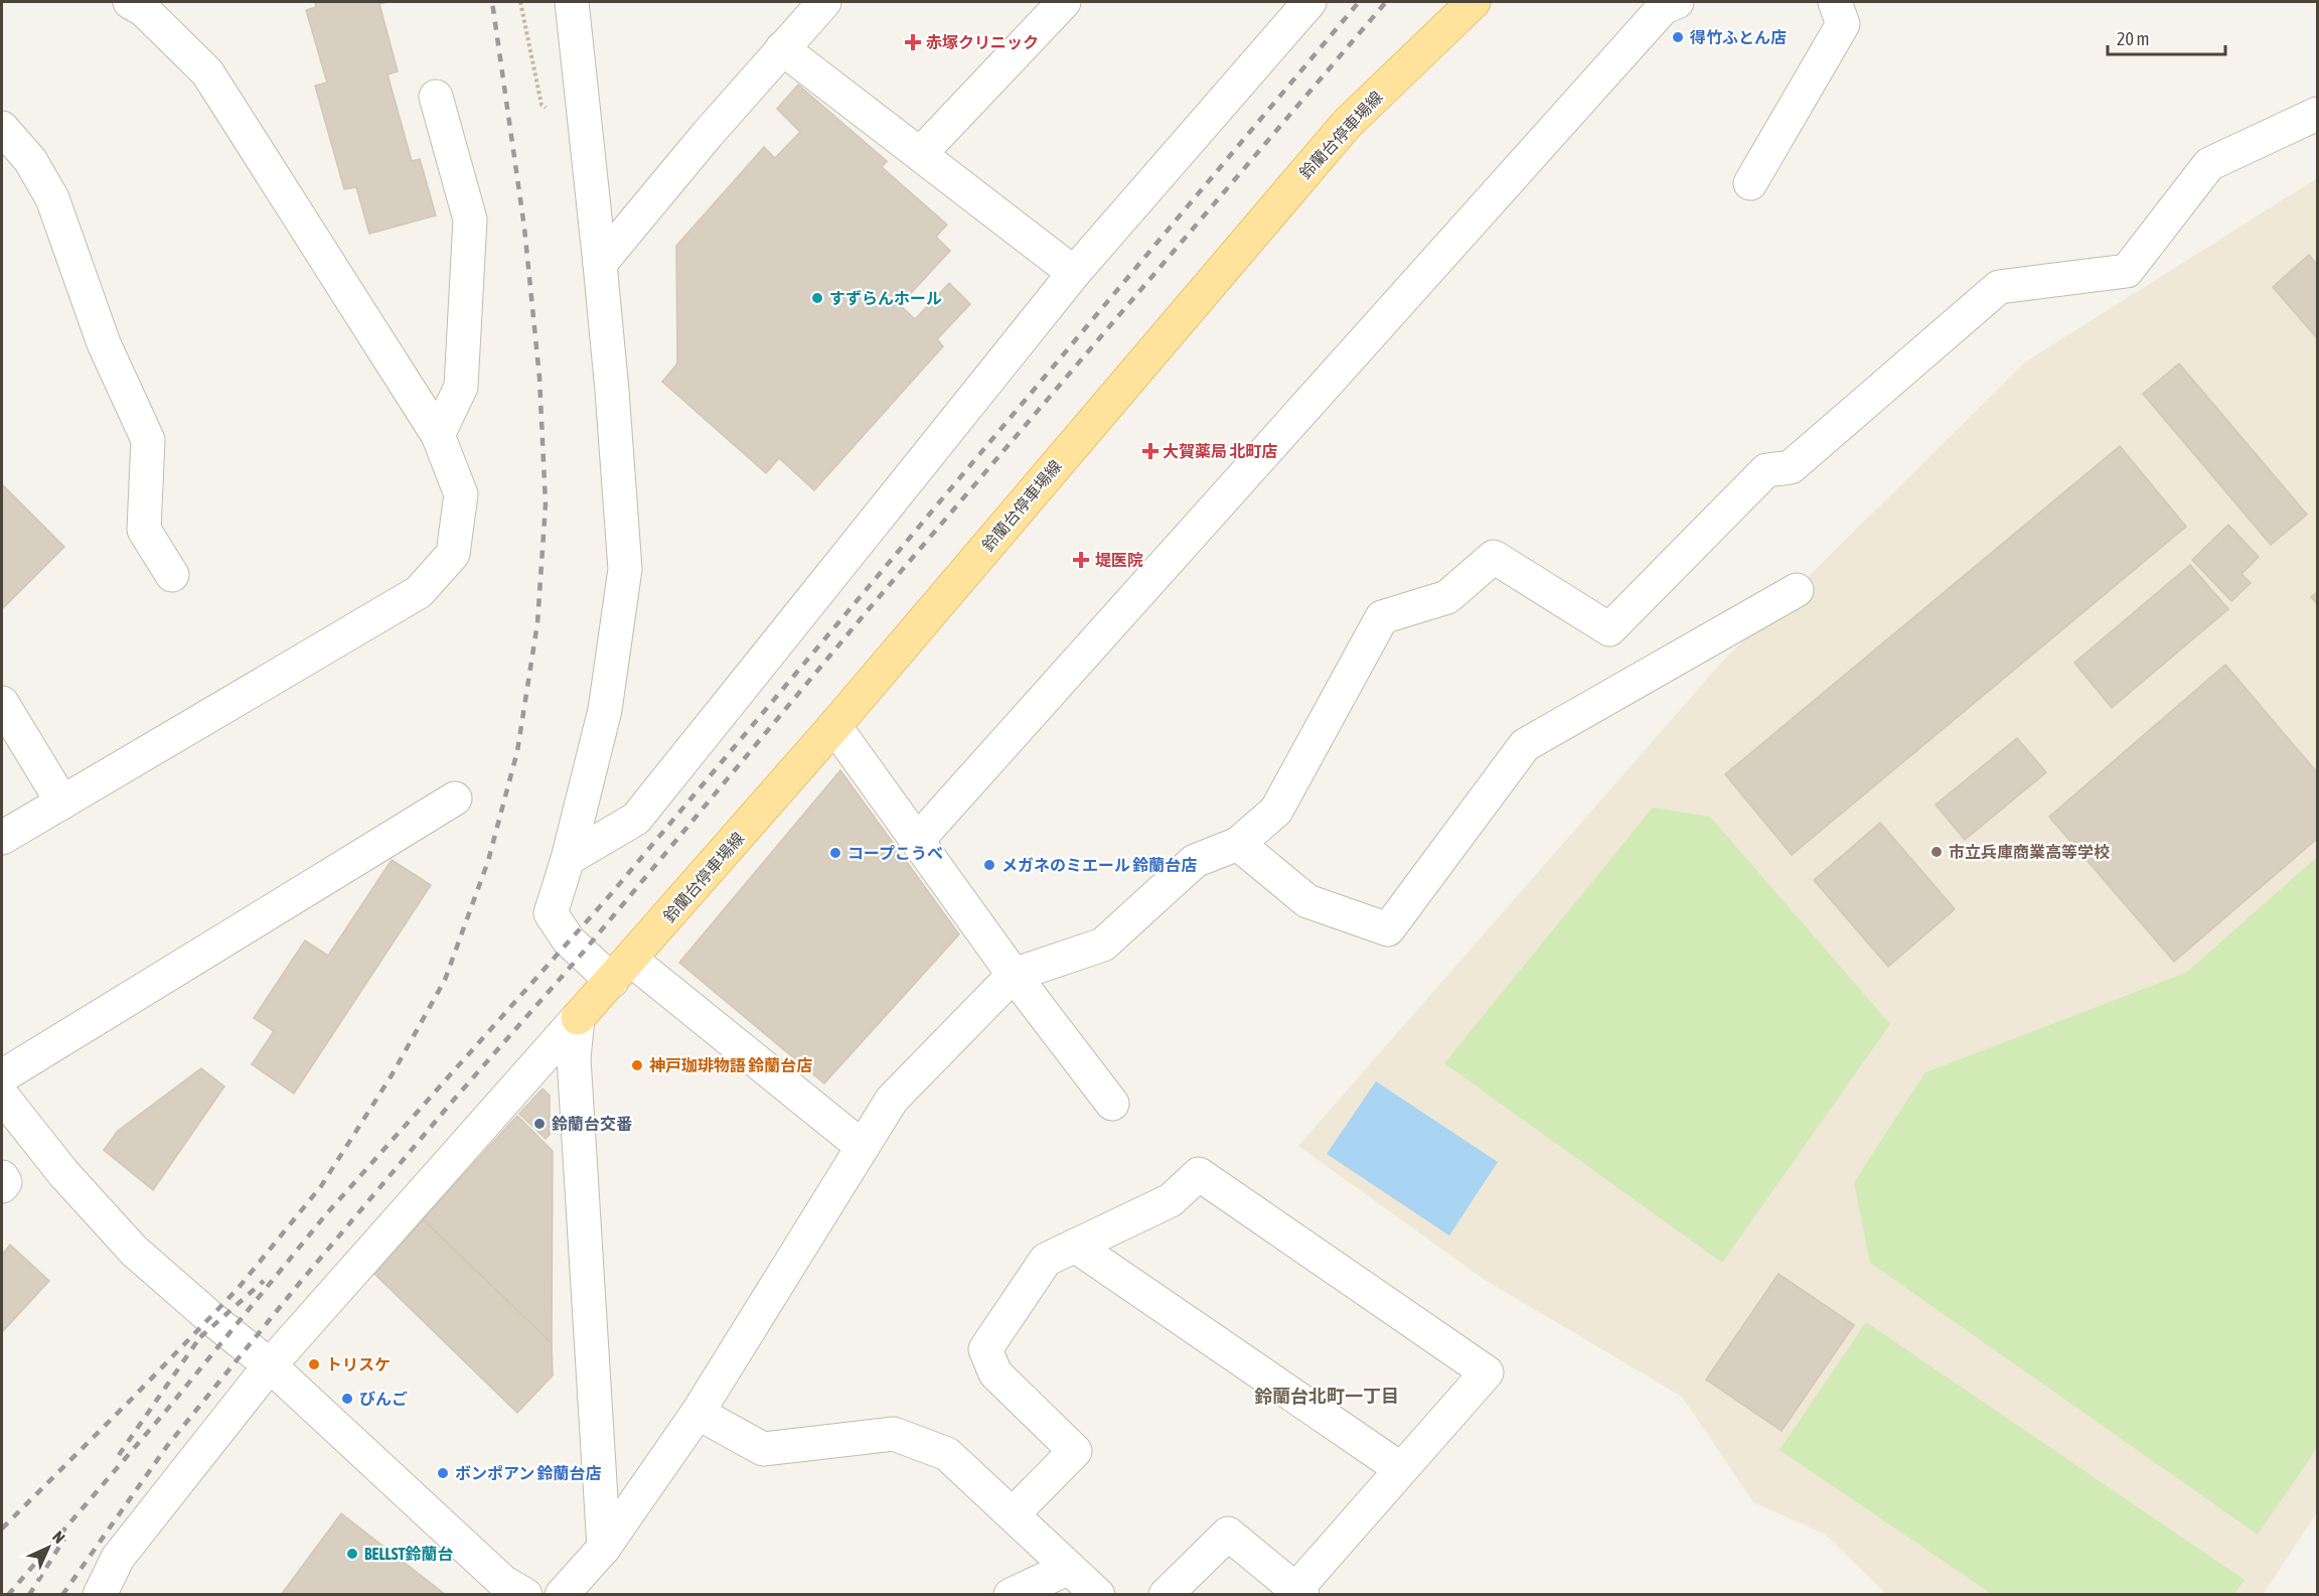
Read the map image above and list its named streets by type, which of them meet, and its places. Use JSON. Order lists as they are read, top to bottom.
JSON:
{
  "streets": {
    "main road": ["鈴蘭台停車場線"]
  },
  "districts": ["鈴蘭台北町一丁目"],
  "places": {
    "other": [
      "得竹ふとん店",
      "すずらんホール",
      "市立兵庫商業高等学校",
      "コープこうべ",
      "メガネのミエール 鈴蘭台店",
      "神戸珈琲物語 鈴蘭台店",
      "鈴蘭台交番",
      "トリスケ",
      "びんご",
      "ボンポアン 鈴蘭台店",
      "BELLST鈴蘭台"
    ],
    "health": ["赤塚クリニック", "大賀薬局 北町店", "堤医院"]
  },
  "scale_bar": "20 m",
  "north": "top right"
}
